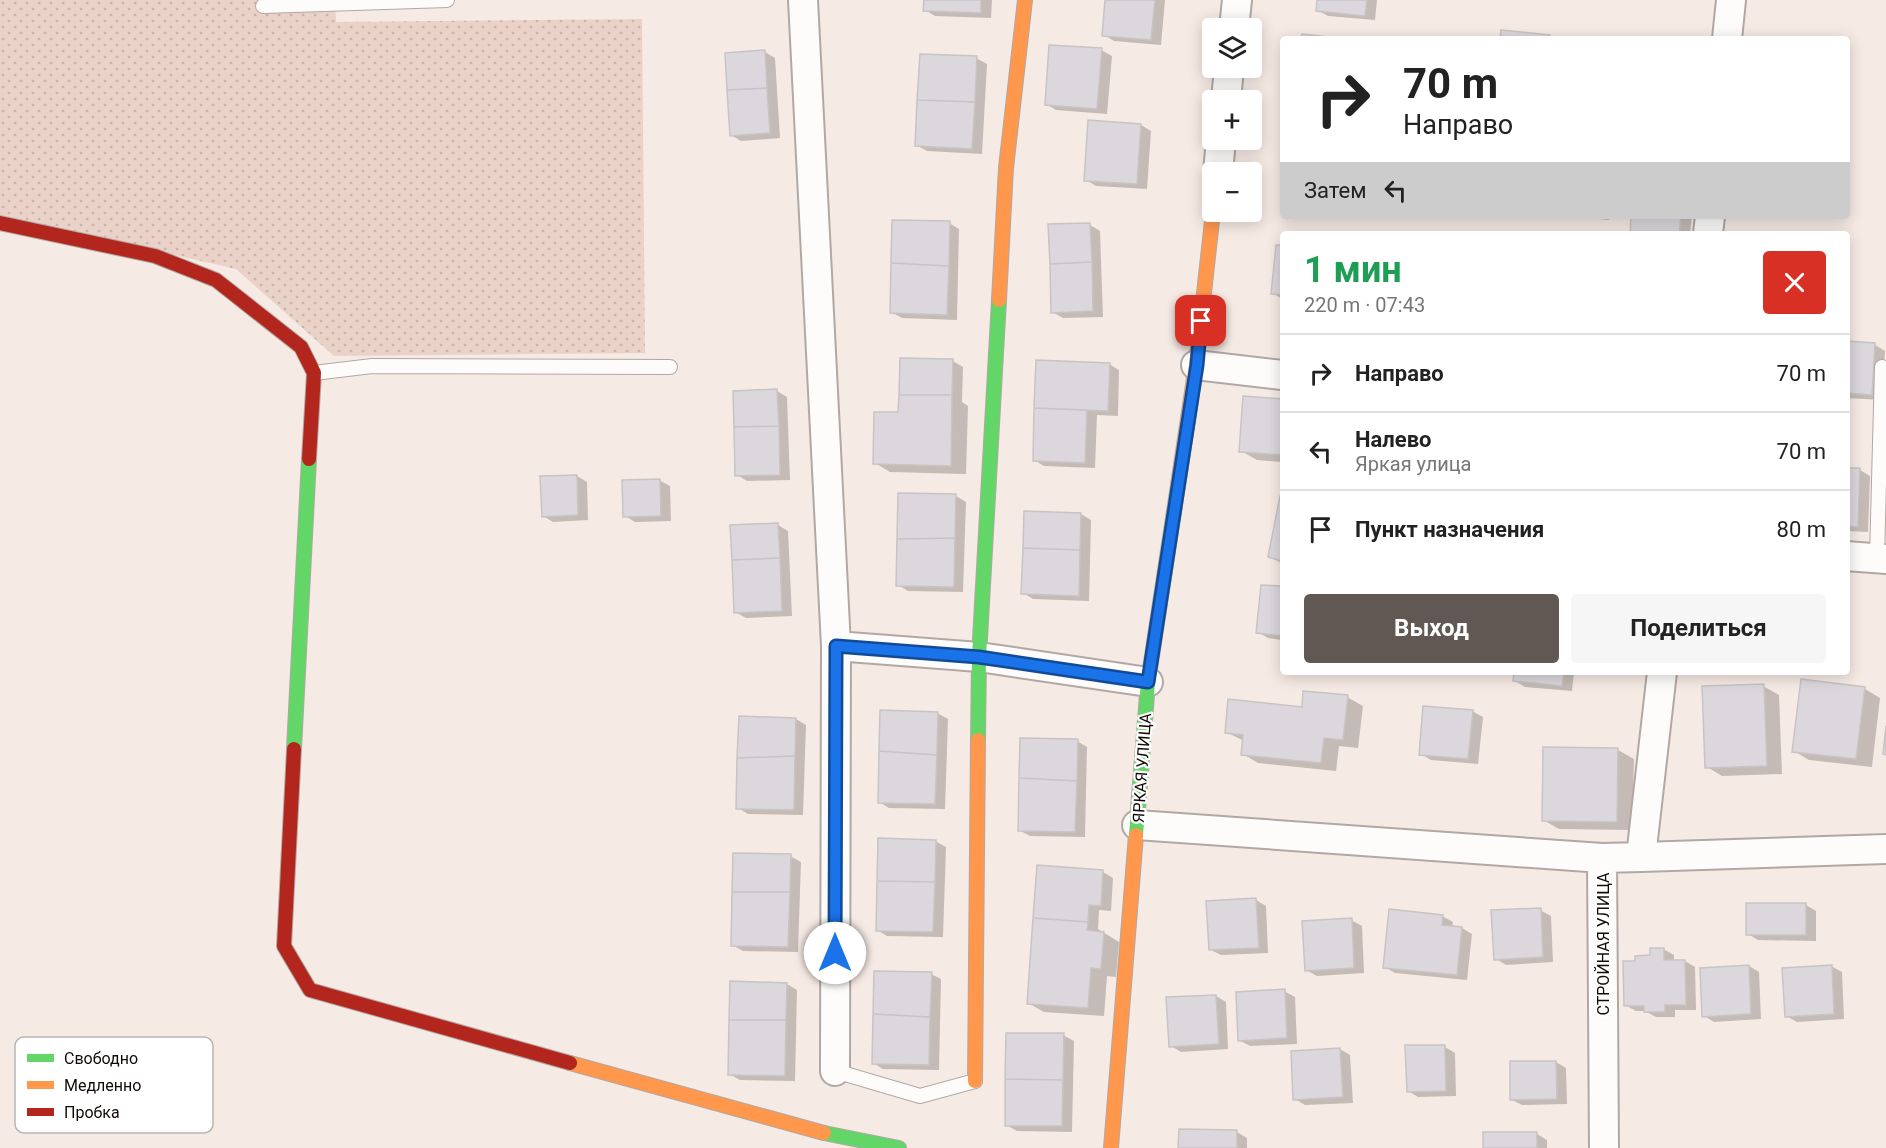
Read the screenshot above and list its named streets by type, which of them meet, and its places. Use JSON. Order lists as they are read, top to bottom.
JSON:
{
  "streets": {
    "street": ["ЯРКАЯ УЛИЦА", "СТРОЙНАЯ УЛИЦА"]
  },
  "legend": ["Свободно", "Медленно", "Пробка"],
  "page": {
    "map_buttons": ["+", "−"],
    "turn": ["70 m", "Направо"],
    "then": "Затем",
    "heading": ["1 мин", "220 m · 07:43"],
    "list": [
      {
        "name": "Направо",
        "value": "70 m"
      },
      {
        "name": "Налево",
        "note": "Яркая улица",
        "value": "70 m"
      },
      {
        "name": "Пункт назначения",
        "value": "80 m"
      }
    ],
    "buttons": ["Выход", "Поделиться"]
  }
}
